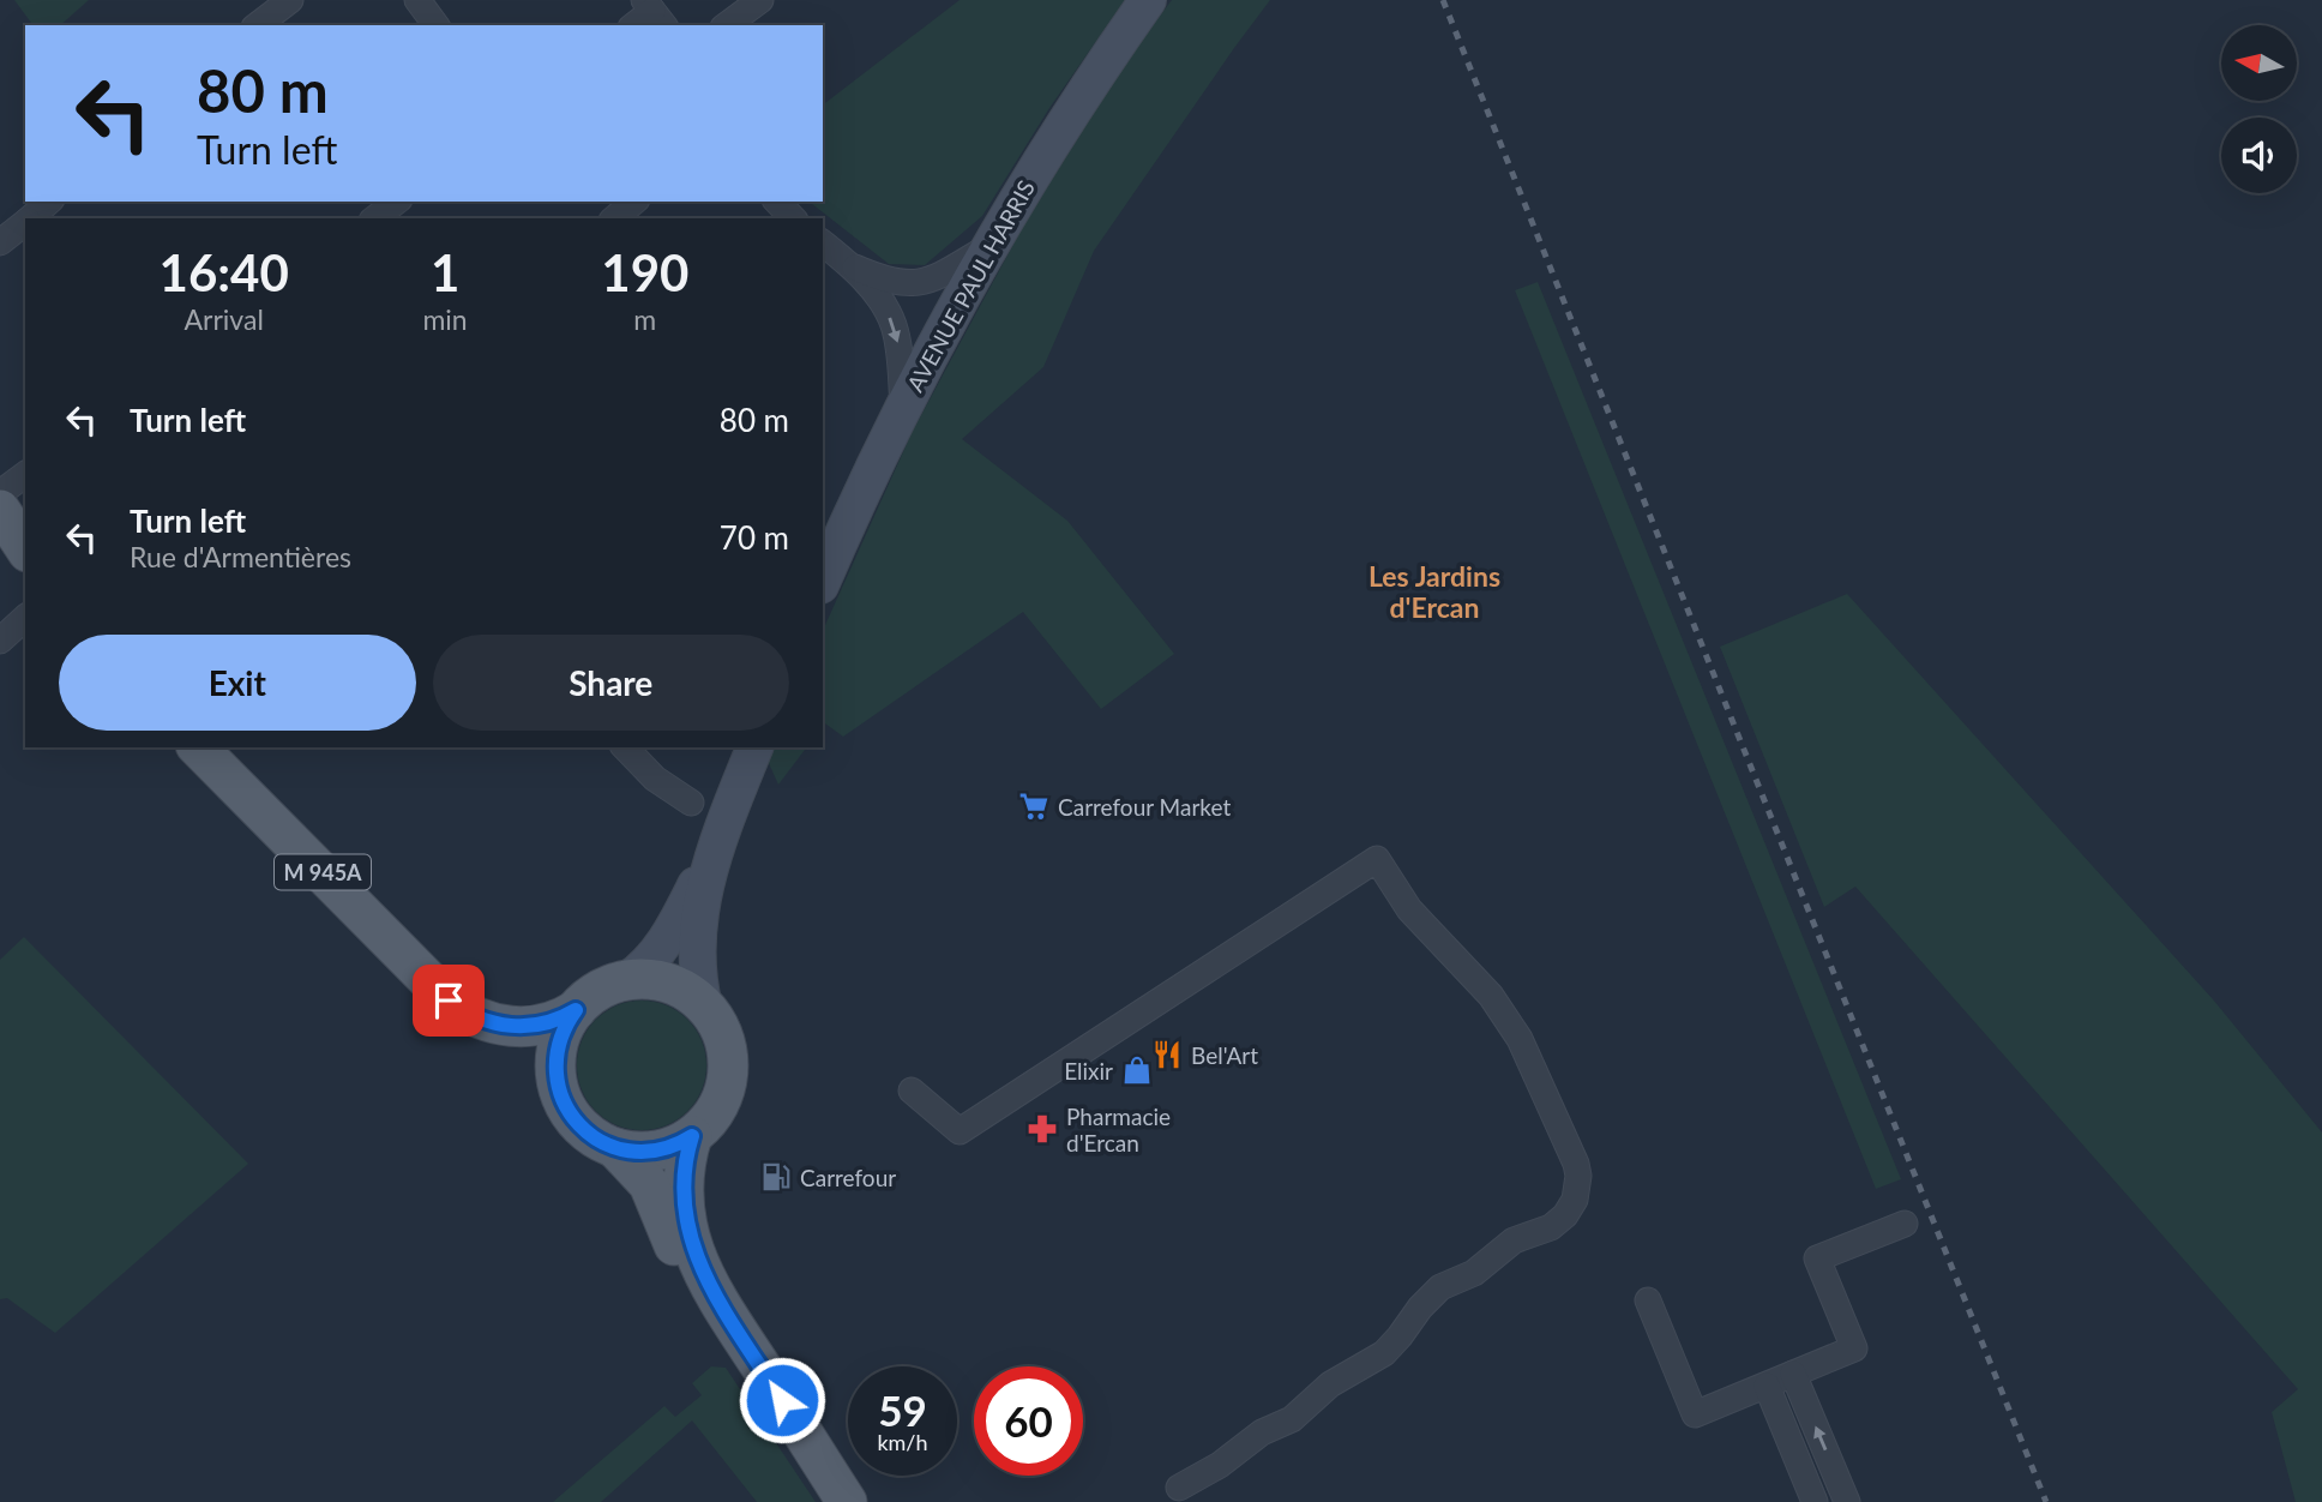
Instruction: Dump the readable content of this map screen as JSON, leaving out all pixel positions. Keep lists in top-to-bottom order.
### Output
{
  "streets": {
    "main road": ["AVENUE PAUL HARRIS", "M 945A"]
  },
  "districts": ["Les Jardins d'Ercan"],
  "places": {
    "supermarket": ["Carrefour Market"],
    "restaurant": ["Bel'Art"],
    "shop": ["Elixir"],
    "pharmacy": ["Pharmacie d'Ercan"],
    "fuel station": ["Carrefour"]
  },
  "north": "left",
  "page": {
    "turn": ["80 m", "Turn left"],
    "eta": [
      "16:40",
      "Arrival",
      "1",
      "min",
      "190",
      "m"
    ],
    "list": [
      {
        "name": "Turn left",
        "value": "80 m"
      },
      {
        "name": "Turn left",
        "note": "Rue d'Armentières",
        "value": "70 m"
      }
    ],
    "buttons": ["Exit", "Share"],
    "speed": "59 km/h",
    "limit": "60"
  }
}
